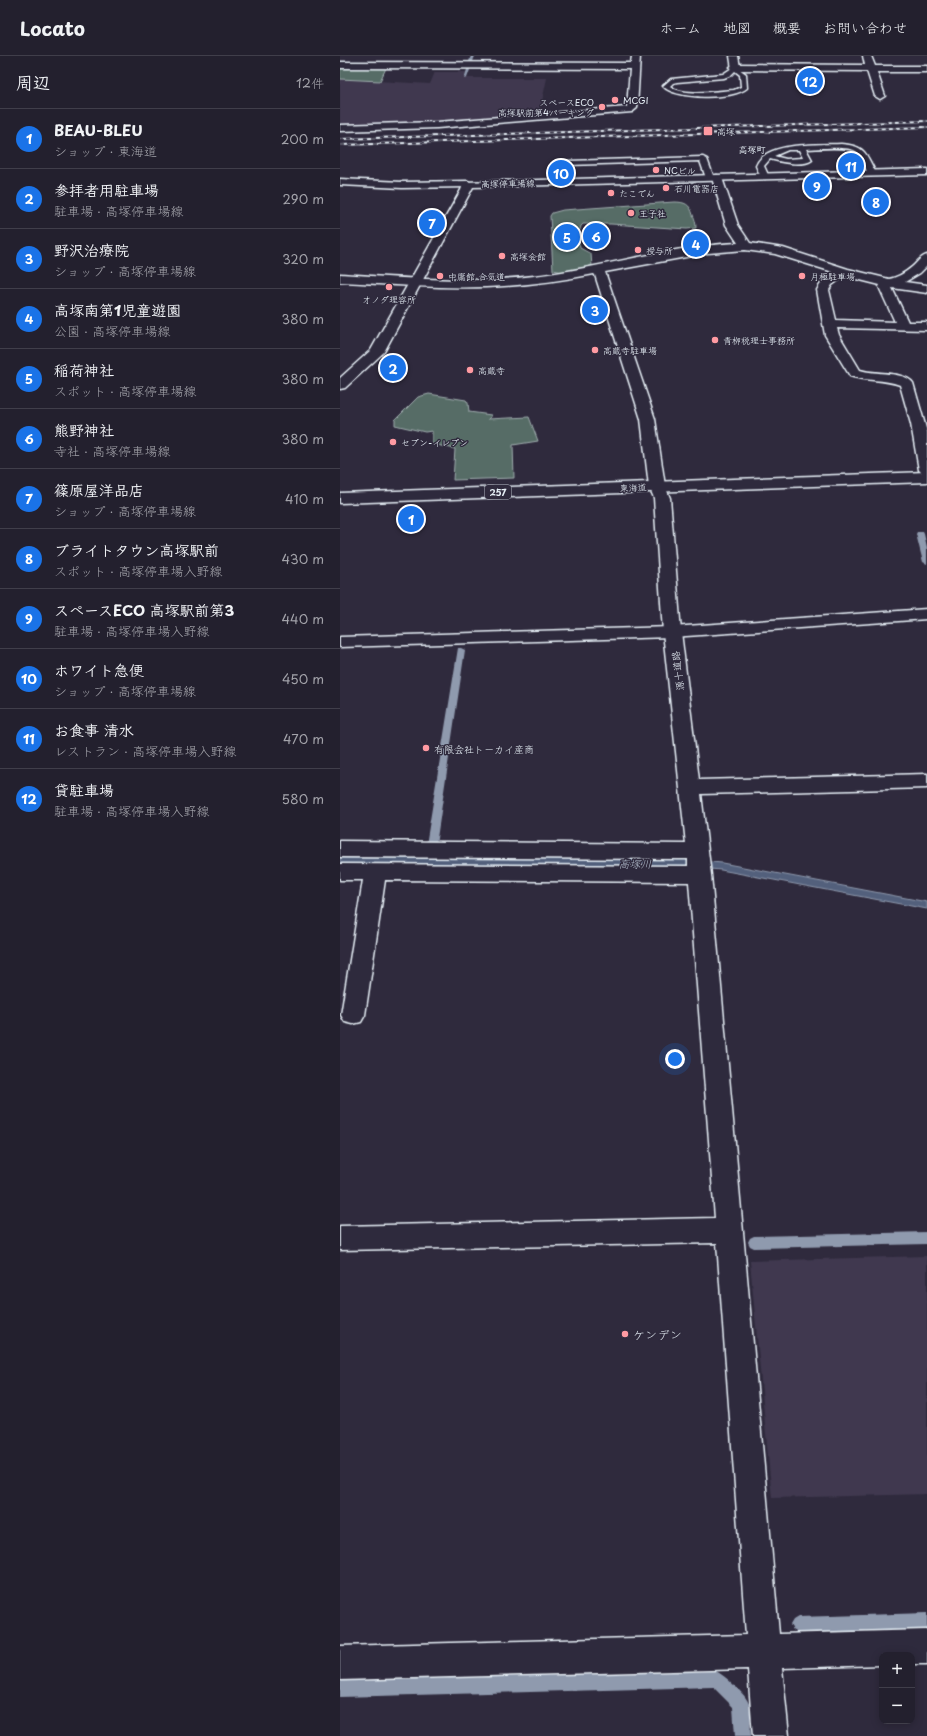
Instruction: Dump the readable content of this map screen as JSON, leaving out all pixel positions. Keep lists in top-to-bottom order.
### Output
{
  "streets": {
    "main road": [
      "高塚停車場線",
      "東海道",
      "257",
      "源十道路"
    ]
  },
  "crossings": [
    ["東海道", "源十道路"]
  ],
  "districts": ["高塚町"],
  "water": ["高塚川"],
  "places": {
    "other": [
      "MCGI",
      "スペースECO 高塚駅前第4パーキング",
      "NCビル",
      "石川電器店",
      "たこでん",
      "王子社",
      "授与所",
      "高塚会館",
      "中庸館 合気道",
      "月極駐車場",
      "オノダ理容所",
      "青栁税理士事務所",
      "高蔵寺駐車場",
      "高蔵寺",
      "セブン-イレブン",
      "有限会社トーカイ産商",
      "ケンデン"
    ],
    "transit": ["高塚"]
  },
  "page": {
    "header": "Locato",
    "nav": [
      "ホーム",
      "地図",
      "概要",
      "お問い合わせ"
    ],
    "heading": ["周辺", "12件"],
    "pins": [
      "12",
      "11",
      "10",
      "9",
      "8",
      "7",
      "6",
      "5",
      "4",
      "3",
      "2",
      "1"
    ],
    "list": [
      {
        "mark": "1",
        "name": "BEAU-BLEU",
        "note": "ショップ · 東海道",
        "value": "200 m"
      },
      {
        "mark": "2",
        "name": "参拝者用駐車場",
        "note": "駐車場 · 高塚停車場線",
        "value": "290 m"
      },
      {
        "mark": "3",
        "name": "野沢治療院",
        "note": "ショップ · 高塚停車場線",
        "value": "320 m"
      },
      {
        "mark": "4",
        "name": "高塚南第1児童遊園",
        "note": "公園 · 高塚停車場線",
        "value": "380 m"
      },
      {
        "mark": "5",
        "name": "稲荷神社",
        "note": "スポット · 高塚停車場線",
        "value": "380 m"
      },
      {
        "mark": "6",
        "name": "熊野神社",
        "note": "寺社 · 高塚停車場線",
        "value": "380 m"
      },
      {
        "mark": "7",
        "name": "篠原屋洋品店",
        "note": "ショップ · 高塚停車場線",
        "value": "410 m"
      },
      {
        "mark": "8",
        "name": "ブライトタウン高塚駅前",
        "note": "スポット · 高塚停車場入野線",
        "value": "430 m"
      },
      {
        "mark": "9",
        "name": "スペースECO 高塚駅前第3",
        "note": "駐車場 · 高塚停車場入野線",
        "value": "440 m"
      },
      {
        "mark": "10",
        "name": "ホワイト急便",
        "note": "ショップ · 高塚停車場線",
        "value": "450 m"
      },
      {
        "mark": "11",
        "name": "お食事 清水",
        "note": "レストラン · 高塚停車場入野線",
        "value": "470 m"
      },
      {
        "mark": "12",
        "name": "貸駐車場",
        "note": "駐車場 · 高塚停車場入野線",
        "value": "580 m"
      }
    ],
    "map_buttons": ["+", "−"]
  }
}
